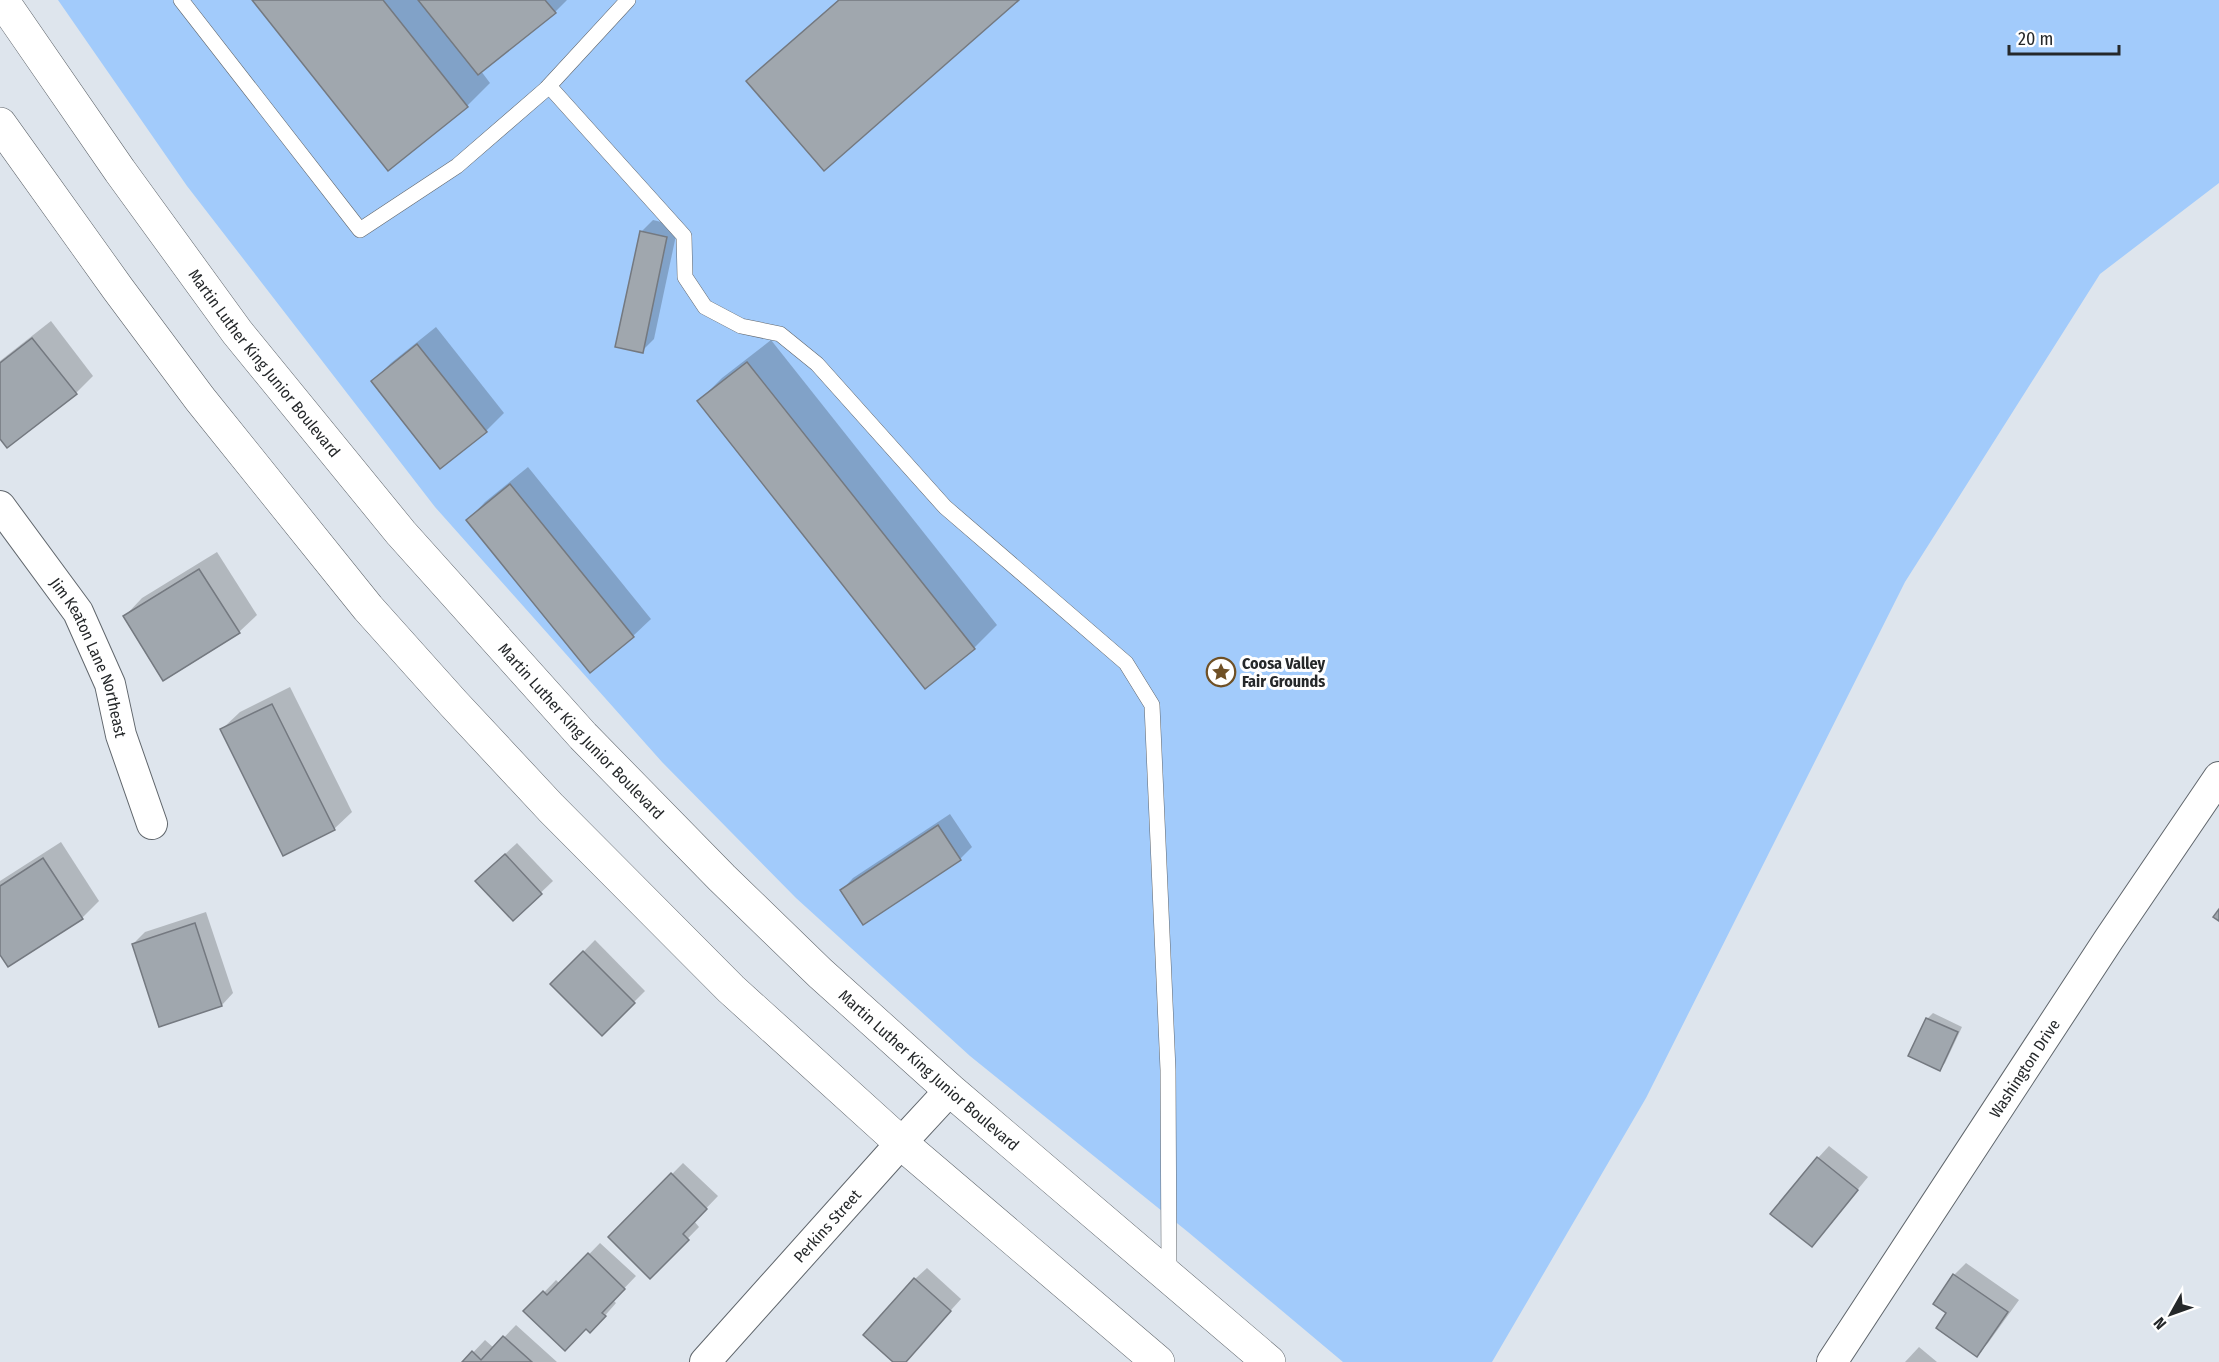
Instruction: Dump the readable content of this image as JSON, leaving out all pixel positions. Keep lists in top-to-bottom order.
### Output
{
  "streets": {
    "main road": ["Martin Luther King Junior Boulevard"],
    "street": ["Jim Keaton Lane Northeast", "Washington Drive", "Perkins Street"]
  },
  "crossings": [
    ["Martin Luther King Junior Boulevard", "Perkins Street"]
  ],
  "places": {
    "place": ["Coosa Valley Fair Grounds"]
  },
  "scale_bar": "20 m",
  "north": "bottom left"
}
